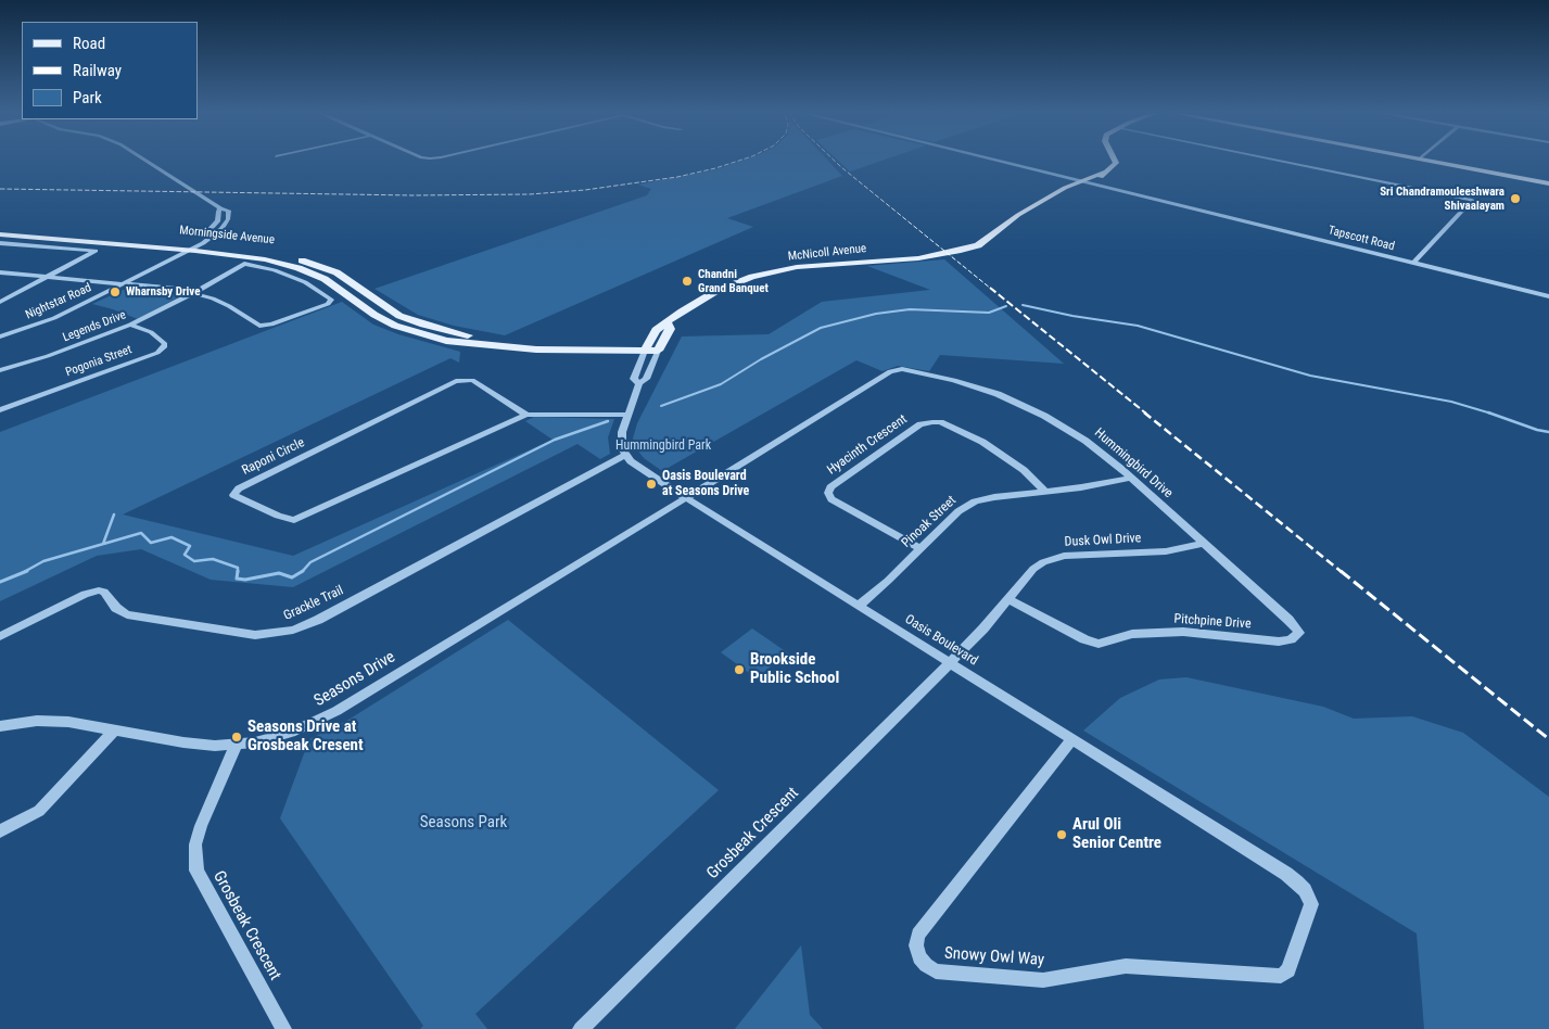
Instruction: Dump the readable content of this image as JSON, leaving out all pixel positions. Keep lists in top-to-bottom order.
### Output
{
  "streets": {
    "main road": ["Morningside Avenue", "McNicoll Avenue"],
    "street": [
      "Tapscott Road",
      "Nightstar Road",
      "Legends Drive",
      "Pogonia Street",
      "Hyacinth Crescent",
      "Raponi Circle",
      "Hummingbird Drive",
      "Pinoak Street",
      "Dusk Owl Drive",
      "Grackle Trail",
      "Pitchpine Drive",
      "Oasis Boulevard",
      "Seasons Drive",
      "Grosbeak Crescent",
      "Snowy Owl Way"
    ]
  },
  "crossings": [
    ["Morningside Avenue", "McNicoll Avenue"],
    ["Morningside Avenue", "Nightstar Road"],
    ["Tapscott Road", "McNicoll Avenue"],
    ["Legends Drive", "Pogonia Street"],
    ["Hyacinth Crescent", "Pinoak Street"],
    ["Hummingbird Drive", "Pinoak Street"],
    ["Hummingbird Drive", "Dusk Owl Drive"],
    ["Hummingbird Drive", "Pitchpine Drive"],
    ["Hummingbird Drive", "Oasis Boulevard"],
    ["Hummingbird Drive", "Seasons Drive"],
    ["Pinoak Street", "Oasis Boulevard"],
    ["Dusk Owl Drive", "Pitchpine Drive"],
    ["Dusk Owl Drive", "Oasis Boulevard"],
    ["Dusk Owl Drive", "Grosbeak Crescent"],
    ["Grackle Trail", "Oasis Boulevard"],
    ["Oasis Boulevard", "Seasons Drive"],
    ["Oasis Boulevard", "Grosbeak Crescent"],
    ["Oasis Boulevard", "Snowy Owl Way"],
    ["Seasons Drive", "Grosbeak Crescent"]
  ],
  "parks": ["Hummingbird Park", "Seasons Park"],
  "places": [
    "Sri Chandramouleeshwara Shivaalayam",
    "Chandni Grand Banquet",
    "Wharnsby Drive",
    "Oasis Boulevard at Seasons Drive",
    "Brookside Public School",
    "Seasons Drive at Grosbeak Cresent",
    "Arul Oli Senior Centre"
  ],
  "legend": ["Road", "Railway", "Park"]
}
